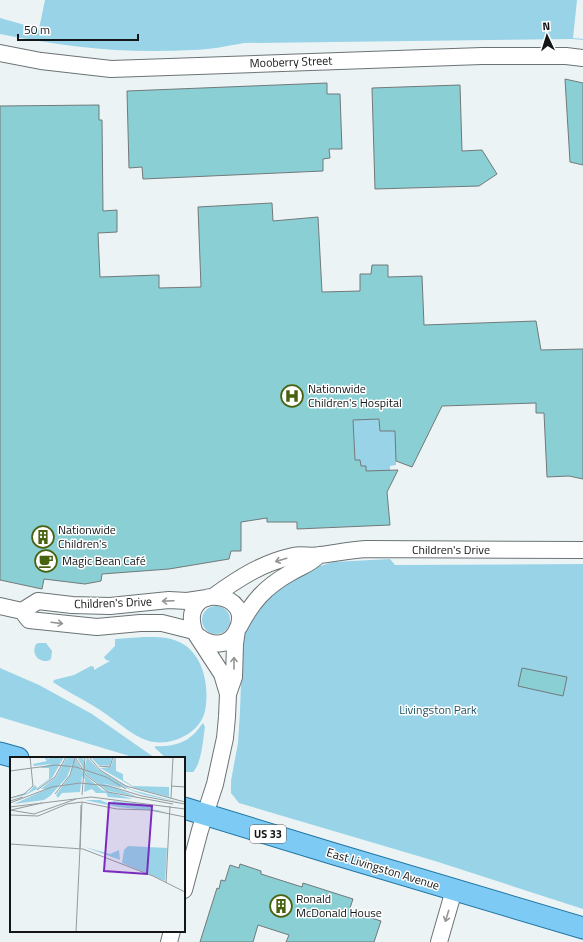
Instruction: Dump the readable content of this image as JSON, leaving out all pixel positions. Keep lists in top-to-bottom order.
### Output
{
  "streets": {
    "main road": ["US 33", "East Livingston Avenue"],
    "street": ["Mooberry Street", "Children's Drive"]
  },
  "parks": ["Livingston Park"],
  "places": {
    "hospital": ["Nationwide Children's Hospital"],
    "building": ["Nationwide Children's", "Ronald McDonald House"],
    "cafe": ["Magic Bean Café"]
  },
  "scale_bar": "50 m",
  "north": "top"
}
